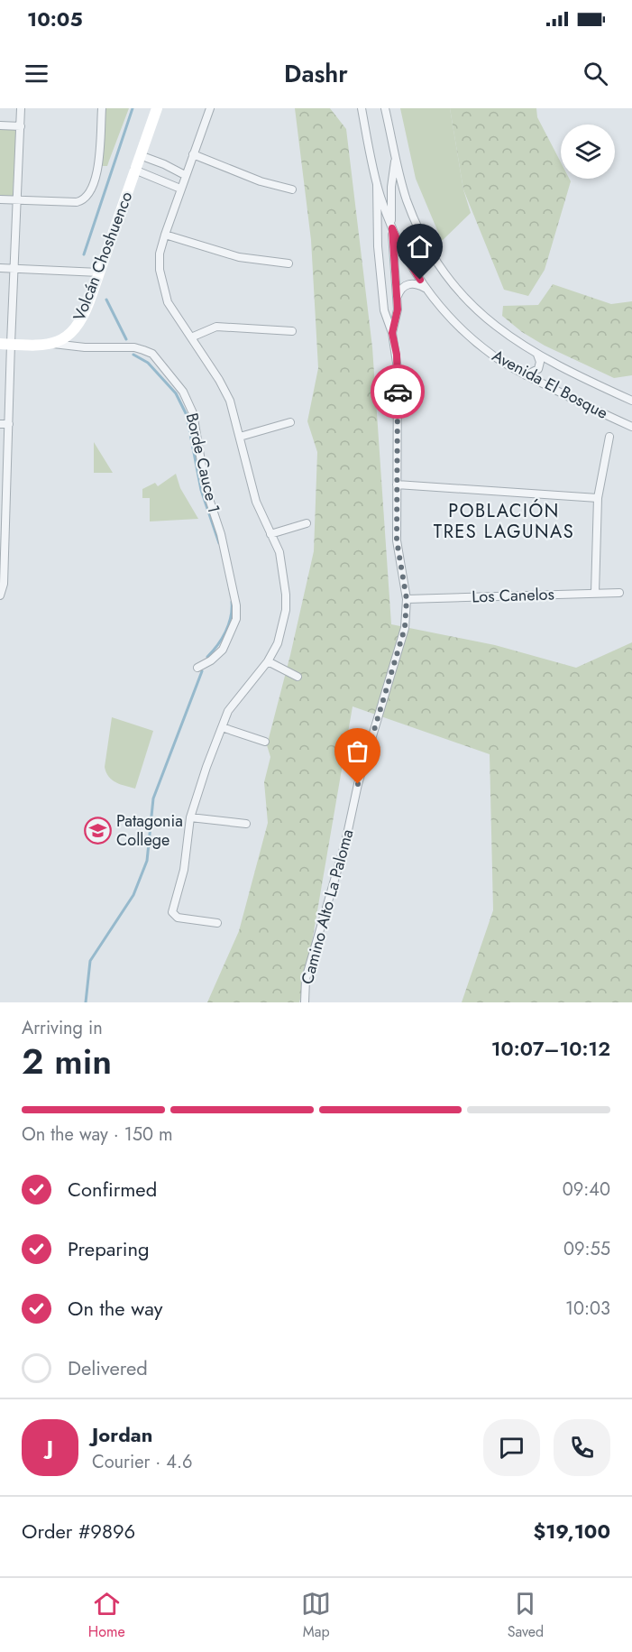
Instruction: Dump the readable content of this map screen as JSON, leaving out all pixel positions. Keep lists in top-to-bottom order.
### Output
{
  "streets": {
    "street": [
      "Volcán Choshuenco",
      "Avenida El Bosque",
      "Borde Cauce 1",
      "Los Canelos",
      "Camino Alto La Paloma"
    ]
  },
  "crossings": [
    ["Volcán Choshuenco", "Borde Cauce 1"],
    ["Avenida El Bosque", "Camino Alto La Paloma"],
    ["Los Canelos", "Camino Alto La Paloma"]
  ],
  "districts": ["POBLACIÓN TRES LAGUNAS"],
  "places": {
    "school or university": ["Patagonia College"]
  },
  "page": {
    "status": "10:05",
    "header": "Dashr",
    "heading": ["2 min", "Arriving in", "10:07–10:12"],
    "panel": [
      "Jordan",
      "Courier · 4.6",
      "Order #9896",
      "$19,100"
    ],
    "bar": "On the way · 150 m",
    "list": [
      ["Confirmed", "09:40"],
      ["Preparing", "09:55"],
      ["On the way", "10:03"],
      "Delivered"
    ],
    "round": "J",
    "tabs": ["Home", "Map", "Saved"]
  }
}
